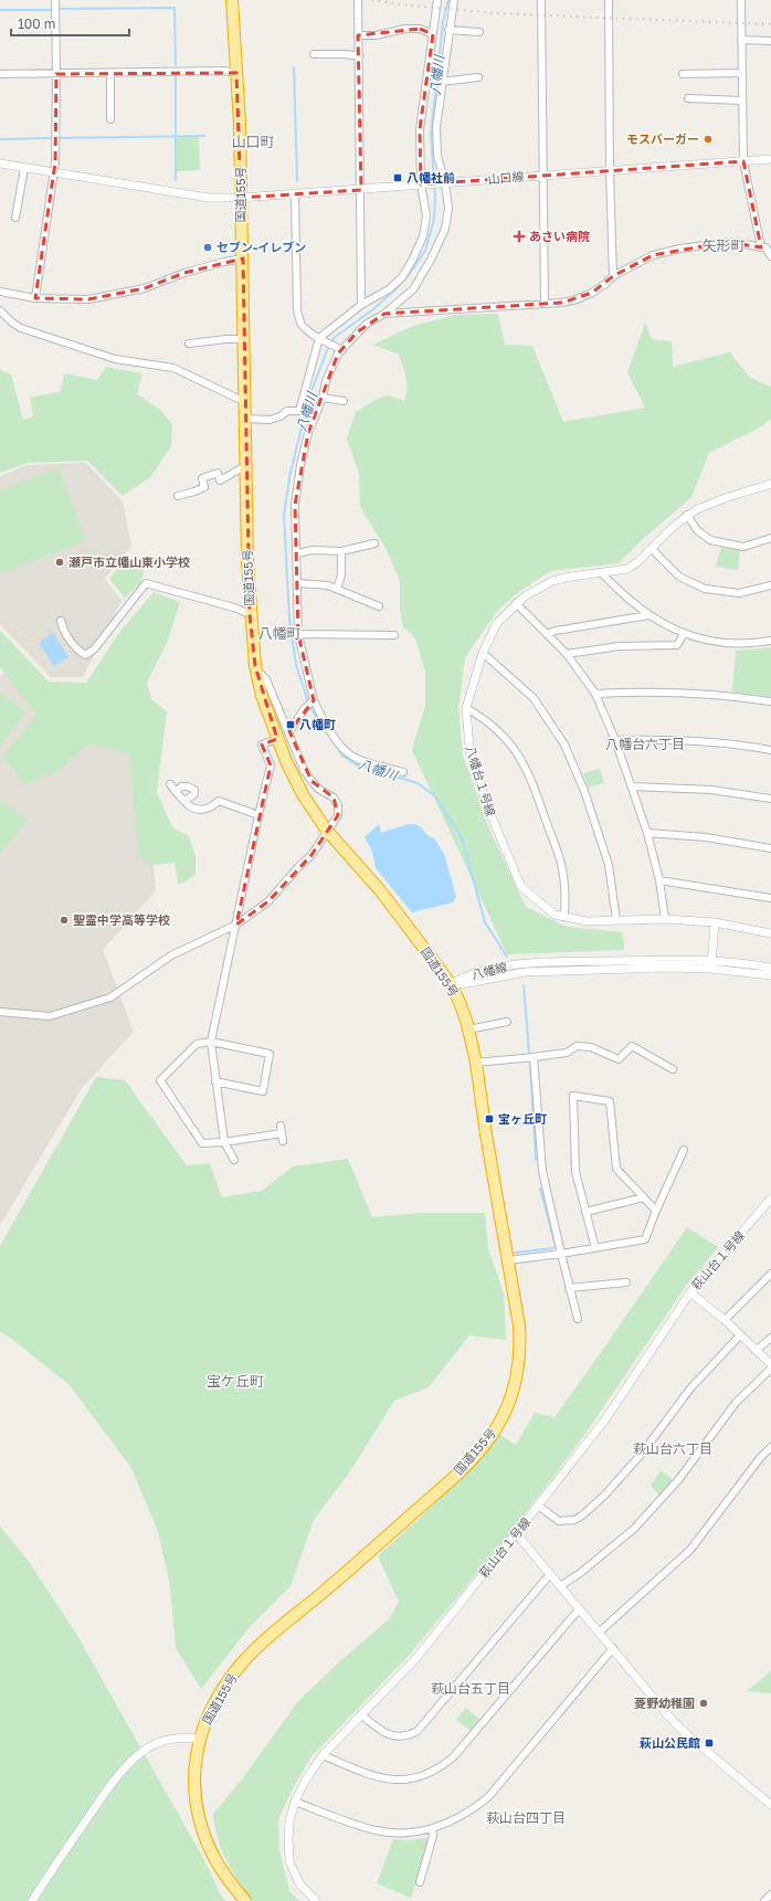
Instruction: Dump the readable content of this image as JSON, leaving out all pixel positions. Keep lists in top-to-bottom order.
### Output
{
  "streets": {
    "highway": ["国道155号"],
    "street": [
      "山口線",
      "八幡台１号線",
      "八幡線",
      "萩山台１号線"
    ]
  },
  "crossings": [
    ["山口線", "国道155号"],
    ["国道155号", "八幡線"]
  ],
  "districts": [
    "山口町",
    "矢形町",
    "八幡町",
    "八幡台六丁目",
    "宝ケ丘町",
    "萩山台六丁目",
    "萩山台五丁目",
    "萩山台四丁目"
  ],
  "water": ["八幡川"],
  "places": {
    "other": [
      "モスバーガー",
      "セブン-イレブン",
      "瀬戸市立幡山東小学校",
      "聖霊中学高等学校",
      "菱野幼稚園"
    ],
    "transit": [
      "八幡社前",
      "八幡町",
      "宝ヶ丘町",
      "萩山公民館"
    ],
    "health": ["あさい病院"]
  },
  "scale_bar": "100 m"
}
